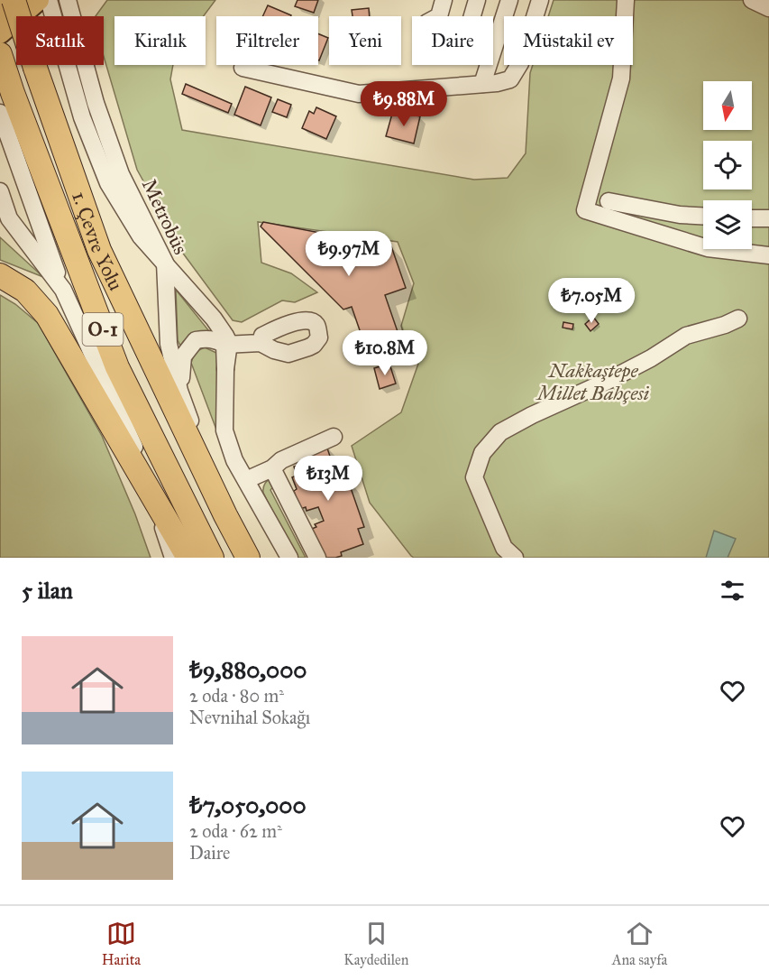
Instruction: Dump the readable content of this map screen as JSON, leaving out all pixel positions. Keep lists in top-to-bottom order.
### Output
{
  "streets": {
    "highway": ["1. Çevre Yolu", "O-1"],
    "street": ["Metrobüs"]
  },
  "crossings": [
    ["Metrobüs", "1. Çevre Yolu"]
  ],
  "parks": ["Nakkaştepe Millet Bahçesi"],
  "north": "bottom",
  "page": {
    "chip": [
      "Satılık",
      "Kiralık",
      "Filtreler",
      "Yeni",
      "Daire",
      "Müstakil ev"
    ],
    "price": [
      "₺9.88M",
      "₺9.97M",
      "₺7.05M",
      "₺10.8M",
      "₺13M"
    ],
    "heading": "5 ilan",
    "list": [
      {
        "name": "₺9,880,000",
        "note": "2 oda · 80 m² · Nevnihal Sokağı"
      },
      {
        "name": "₺7,050,000",
        "note": "2 oda · 62 m² · Daire"
      }
    ],
    "tabs": ["Harita", "Kaydedilen", "Ana sayfa"]
  }
}
